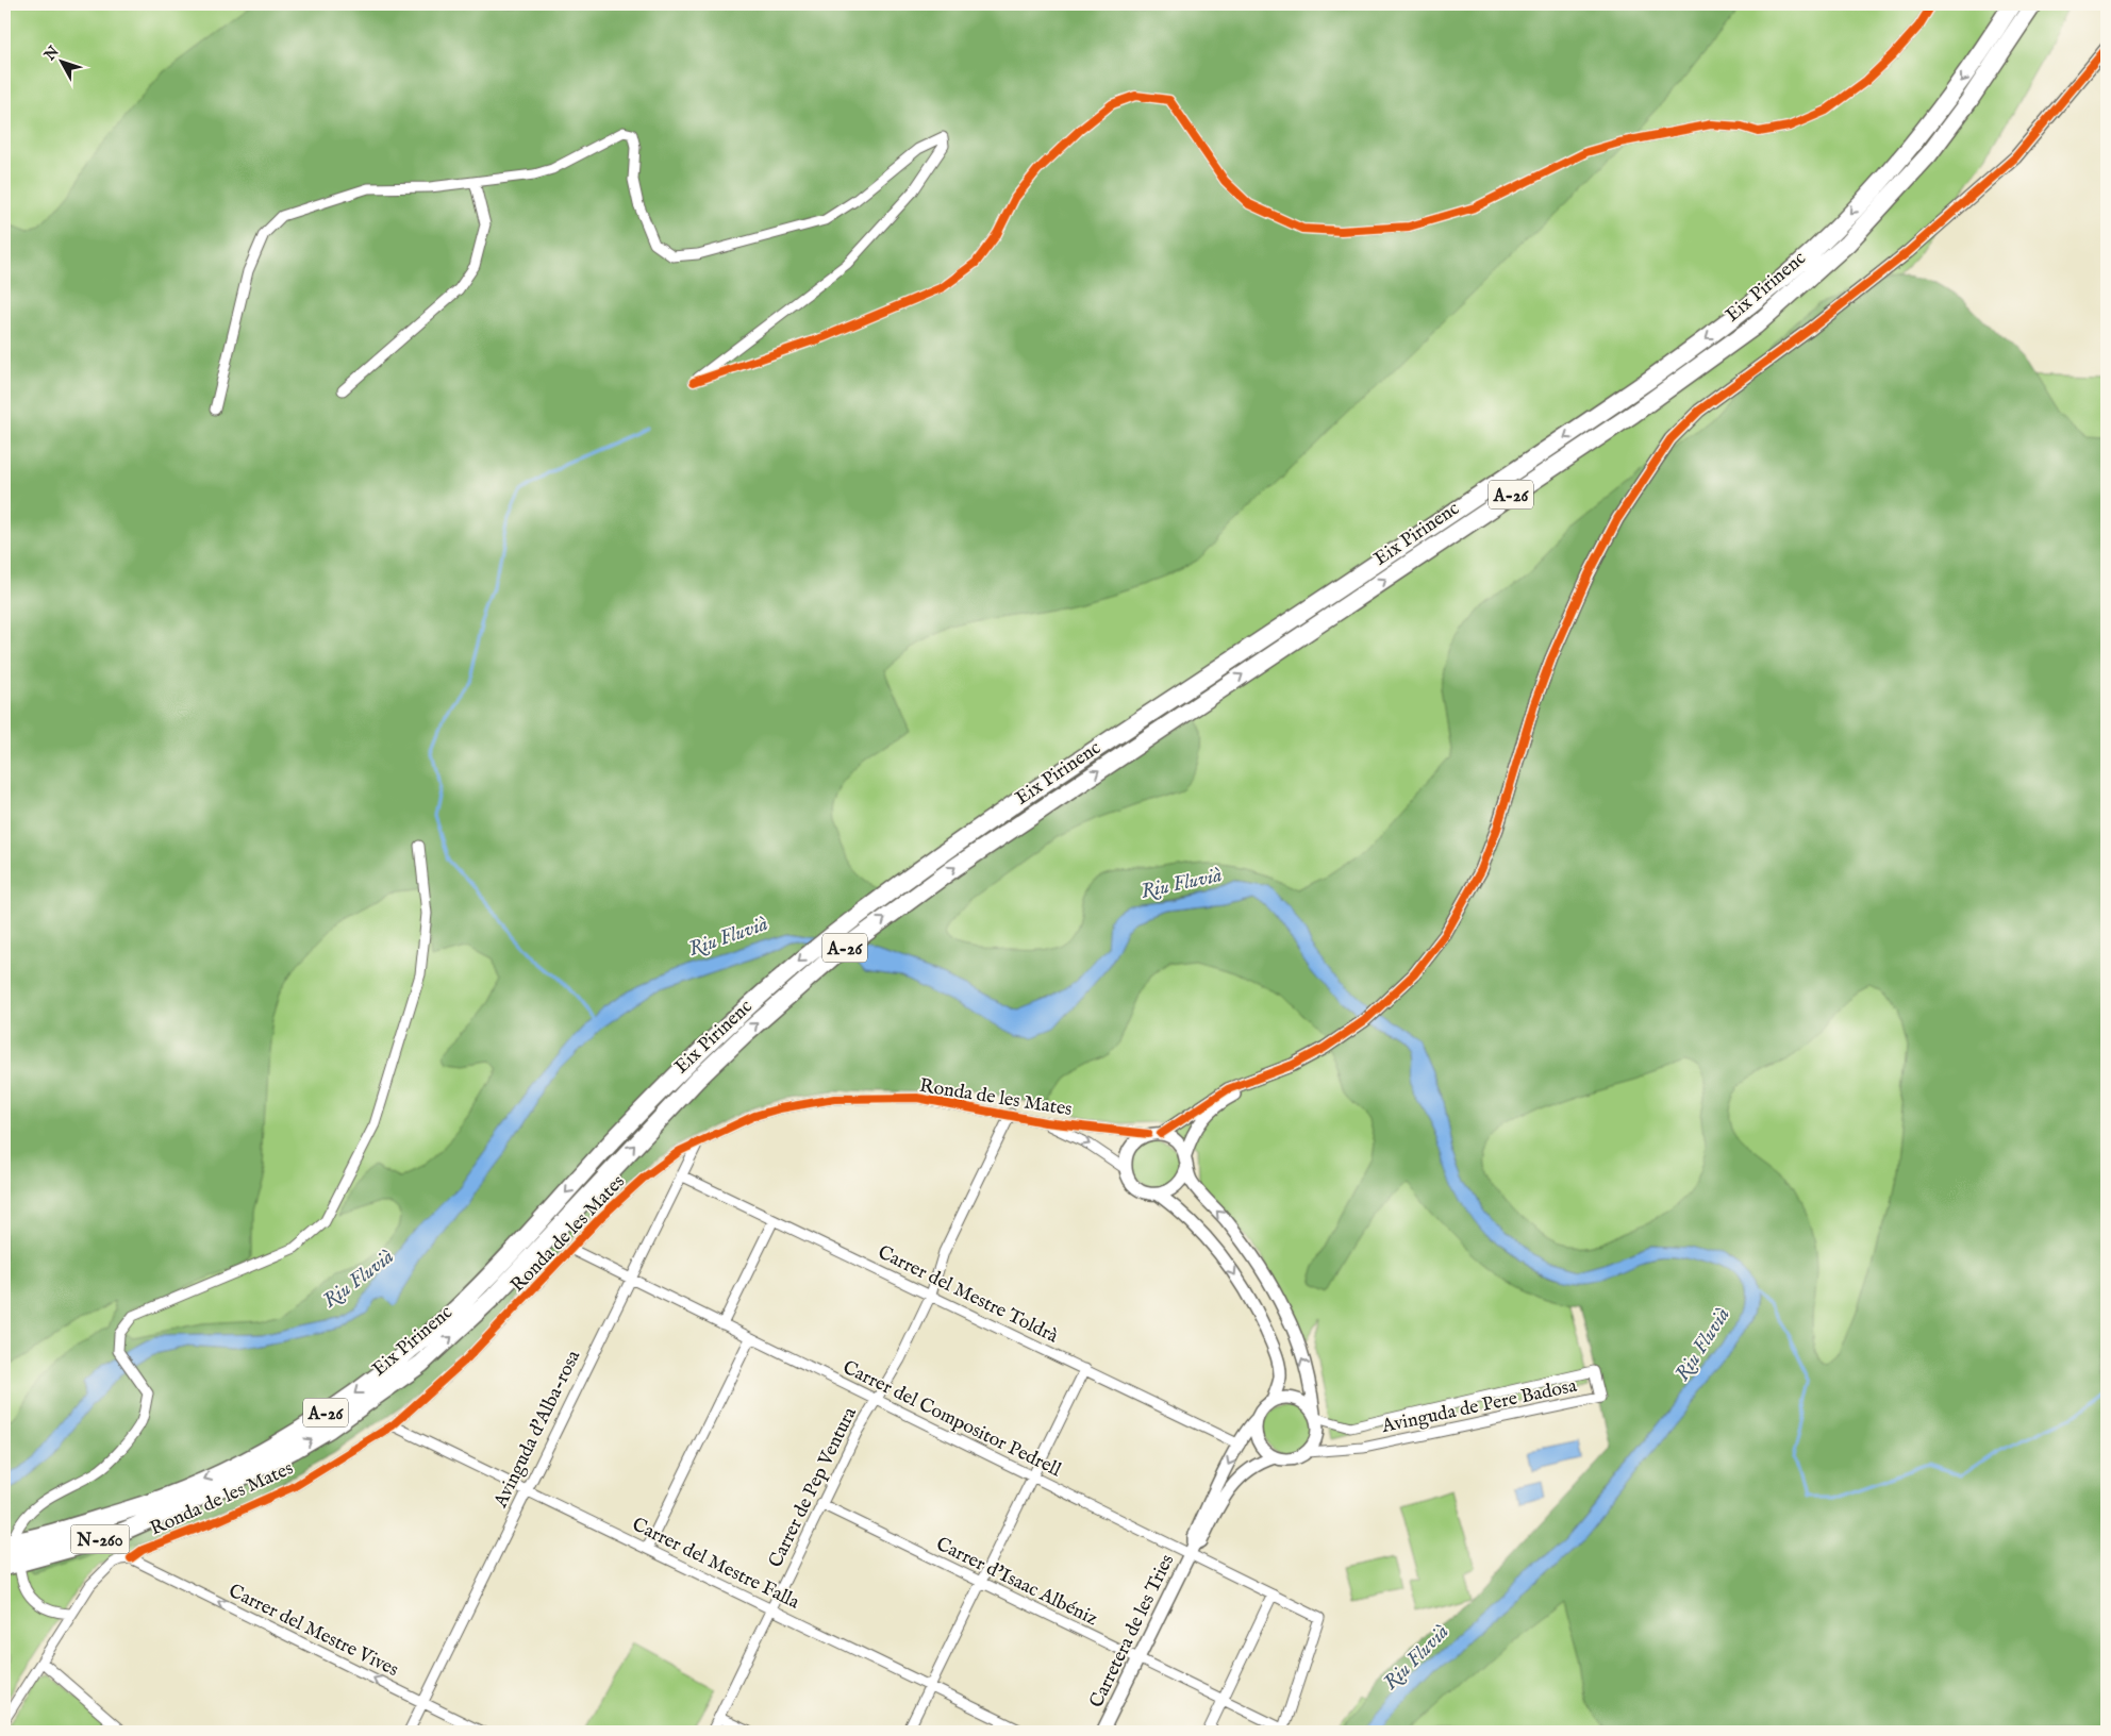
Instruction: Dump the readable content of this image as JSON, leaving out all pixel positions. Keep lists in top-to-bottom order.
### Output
{
  "streets": {
    "highway": ["Eix Pirinenc", "A-26", "N-260"],
    "street": [
      "Ronda de les Mates",
      "Carrer del Mestre Toldrà",
      "Avinguda de Pere Badosa",
      "Carrer del Compositor Pedrell",
      "Avinguda d'Alba-rosa",
      "Carrer de Pep Ventura",
      "Carrer del Mestre Falla",
      "Carrer d'Isaac Albéniz",
      "Carrer del Mestre Vives",
      "Carretera de les Tries"
    ]
  },
  "crossings": [
    ["Eix Pirinenc", "N-260"],
    ["Ronda de les Mates", "Carrer del Compositor Pedrell"],
    ["Ronda de les Mates", "Avinguda d'Alba-rosa"],
    ["Ronda de les Mates", "Carrer de Pep Ventura"],
    ["Ronda de les Mates", "Carrer del Mestre Falla"],
    ["Ronda de les Mates", "Carrer del Mestre Vives"],
    ["Carrer del Mestre Toldrà", "Avinguda d'Alba-rosa"],
    ["Carrer del Mestre Toldrà", "Carrer de Pep Ventura"],
    ["Carrer del Mestre Toldrà", "Carretera de les Tries"],
    ["Avinguda de Pere Badosa", "Carretera de les Tries"],
    ["Carrer del Compositor Pedrell", "Avinguda d'Alba-rosa"],
    ["Carrer del Compositor Pedrell", "Carrer de Pep Ventura"],
    ["Carrer del Compositor Pedrell", "Carrer d'Isaac Albéniz"],
    ["Carrer del Compositor Pedrell", "Carretera de les Tries"],
    ["Avinguda d'Alba-rosa", "Carrer del Mestre Falla"],
    ["Avinguda d'Alba-rosa", "Carrer del Mestre Vives"],
    ["Carrer de Pep Ventura", "Carrer del Mestre Falla"],
    ["Carrer de Pep Ventura", "Carrer d'Isaac Albéniz"],
    ["Carrer d'Isaac Albéniz", "Carretera de les Tries"]
  ],
  "one_way": ["Carrer del Mestre Vives"],
  "water": ["Riu Fluvià"],
  "north": "top left"
}
